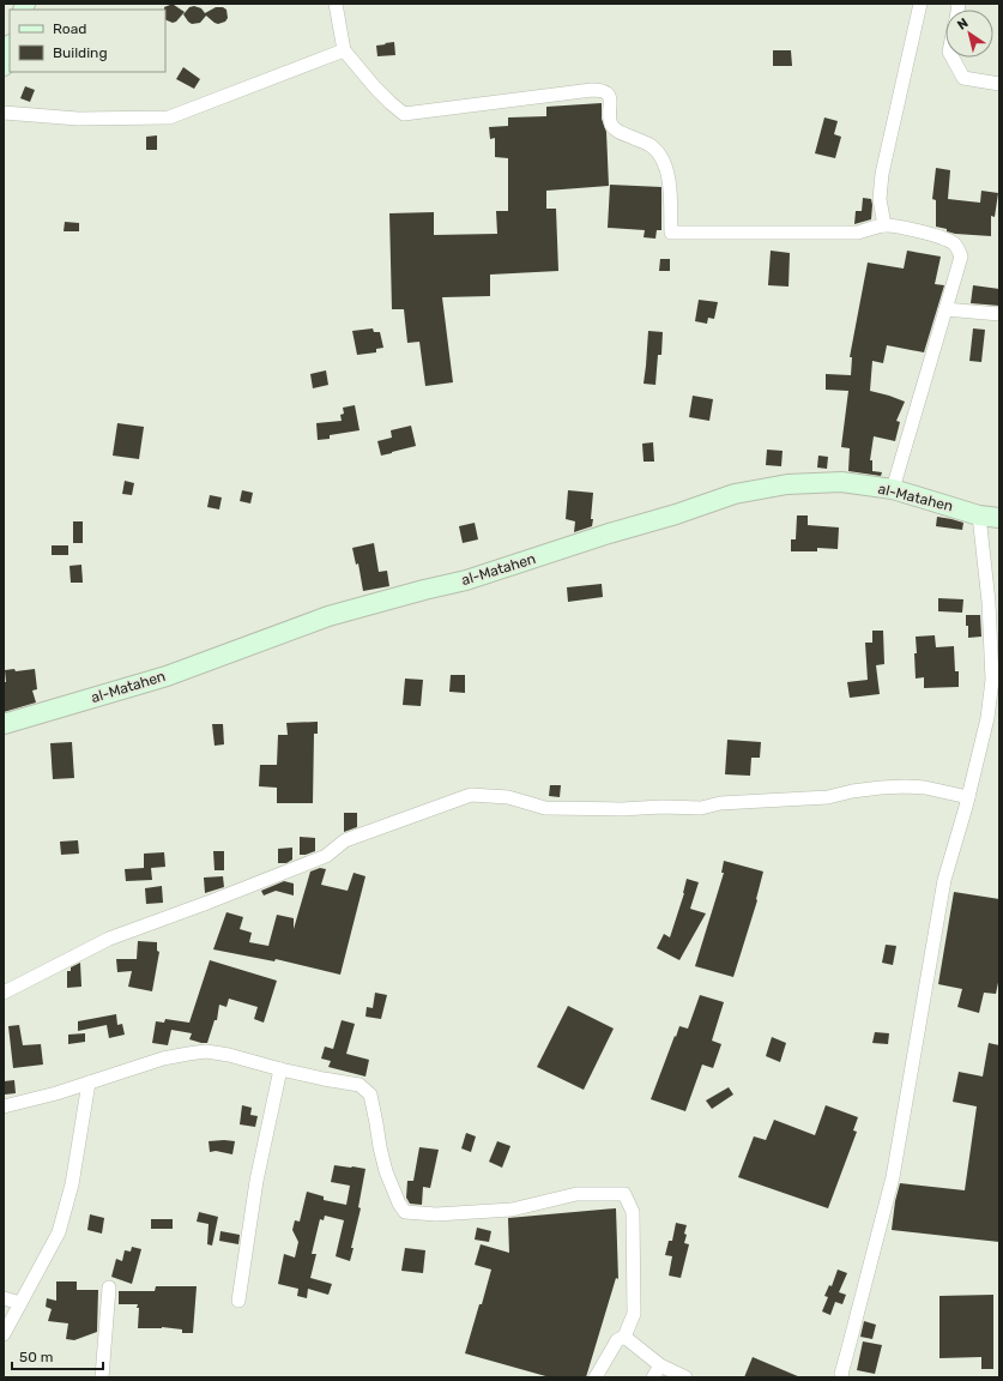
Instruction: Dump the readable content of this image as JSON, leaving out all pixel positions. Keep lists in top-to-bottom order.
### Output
{
  "streets": {
    "main road": ["al-Matahen"]
  },
  "legend": ["Road", "Building"],
  "scale_bar": "50 m",
  "north": "top left"
}
